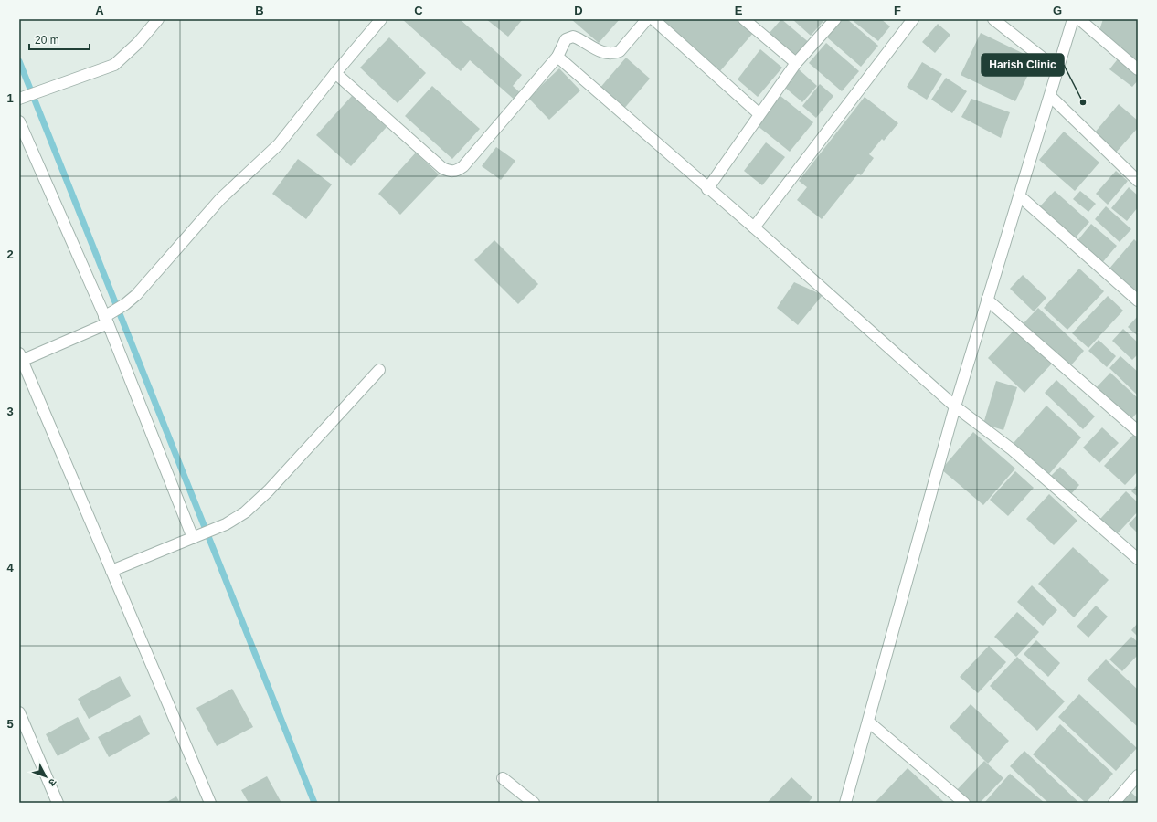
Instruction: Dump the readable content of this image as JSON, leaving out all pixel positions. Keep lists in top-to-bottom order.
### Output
{
  "places": ["Harish Clinic"],
  "scale_bar": "20 m",
  "north": "bottom right",
  "grid": {
    "columns": [
      "A",
      "B",
      "C",
      "D",
      "E",
      "F",
      "G"
    ],
    "rows": [
      "1",
      "2",
      "3",
      "4",
      "5"
    ]
  }
}
